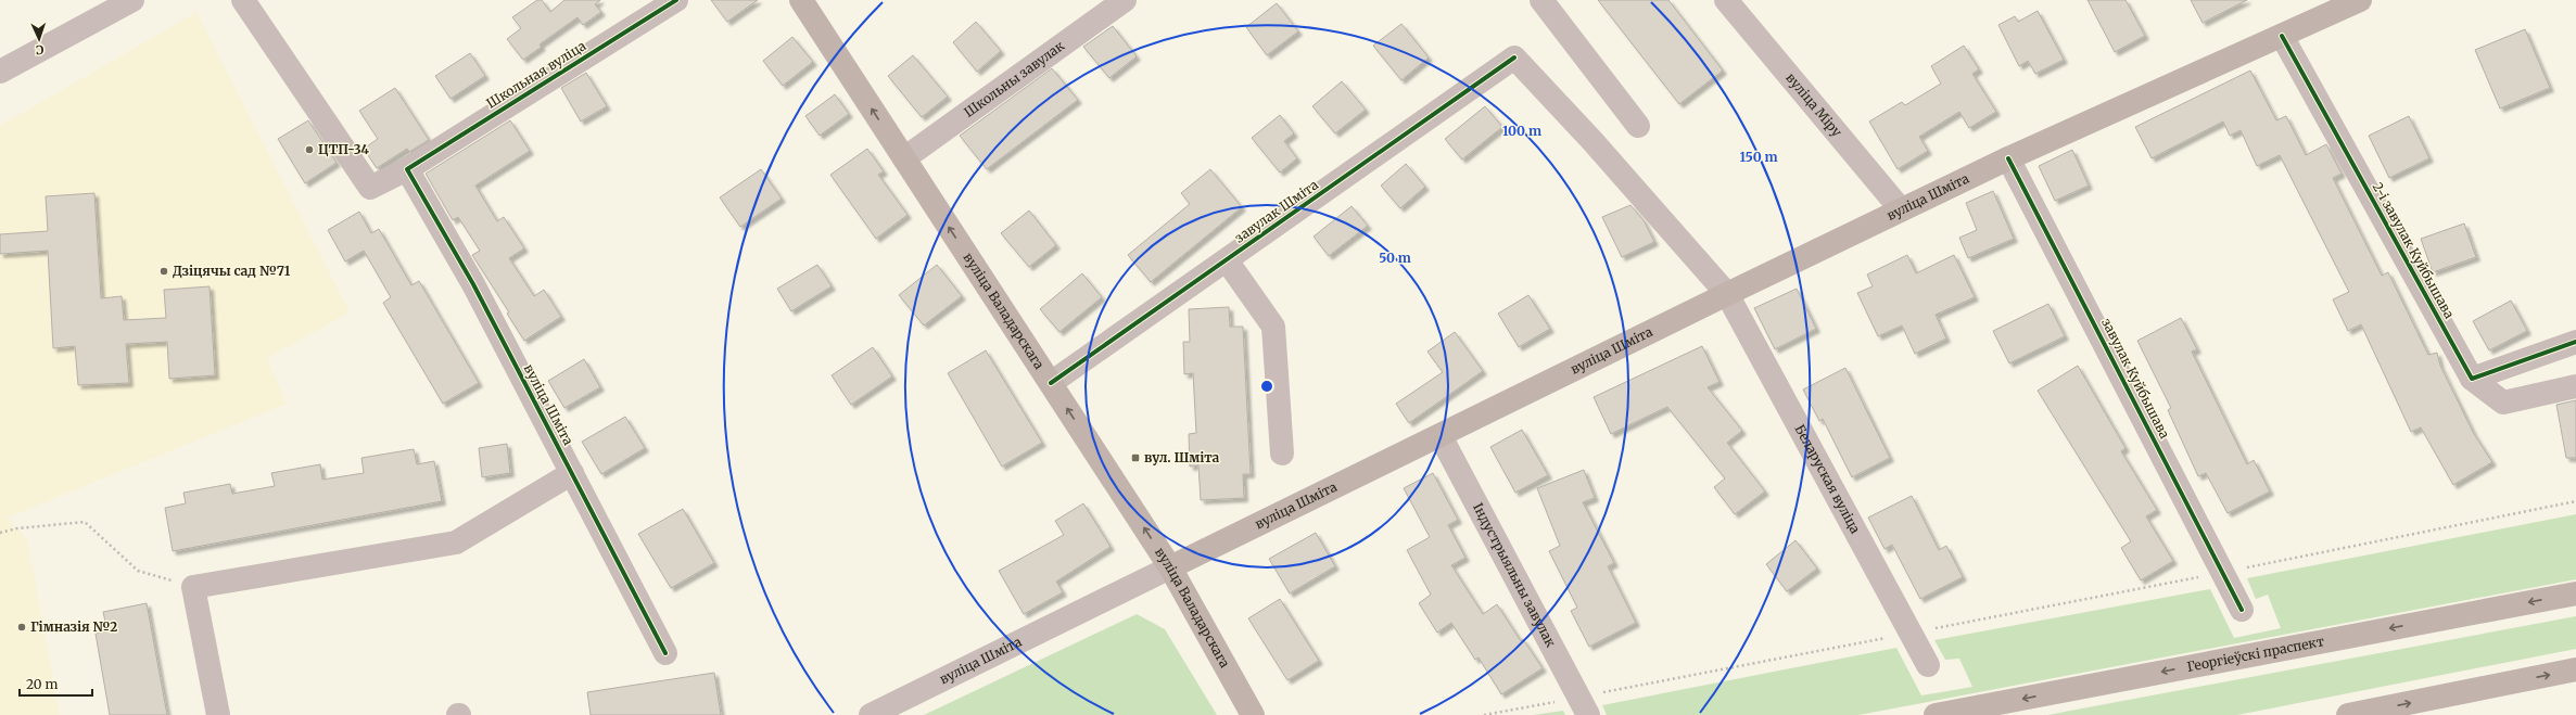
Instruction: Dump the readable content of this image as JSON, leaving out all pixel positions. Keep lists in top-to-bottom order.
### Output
{
  "streets": {
    "main road": ["вуліца Шміта", "вуліца Валадарскага", "Георгіеўскі праспект"],
    "street": [
      "Школьная вуліца",
      "Школьны завулак",
      "вуліца Міру",
      "завулак Шміта",
      "2-і завулак Куйбышава",
      "завулак Куйбышава",
      "Беларуская вуліца",
      "Індустрыяльны завулак"
    ]
  },
  "crossings": [
    ["Школьная вуліца", "вуліца Шміта"],
    ["Школьны завулак", "вуліца Валадарскага"],
    ["вуліца Міру", "вуліца Шміта"],
    ["вуліца Шміта", "2-і завулак Куйбышава"],
    ["вуліца Шміта", "вуліца Валадарскага"],
    ["вуліца Шміта", "завулак Куйбышава"],
    ["вуліца Шміта", "Беларуская вуліца"],
    ["вуліца Шміта", "Індустрыяльны завулак"],
    ["завулак Шміта", "вуліца Валадарскага"],
    ["завулак Шміта", "Беларуская вуліца"]
  ],
  "one_way": ["вуліца Валадарскага"],
  "places": {
    "other": ["ЦТП-34", "Дзіцячы сад №71", "Гімназія №2"],
    "transit": ["вул. Шміта"]
  },
  "scale_bar": "20 m",
  "north": "bottom",
  "rings": ["100 m", "150 m", "50 m"]
}
